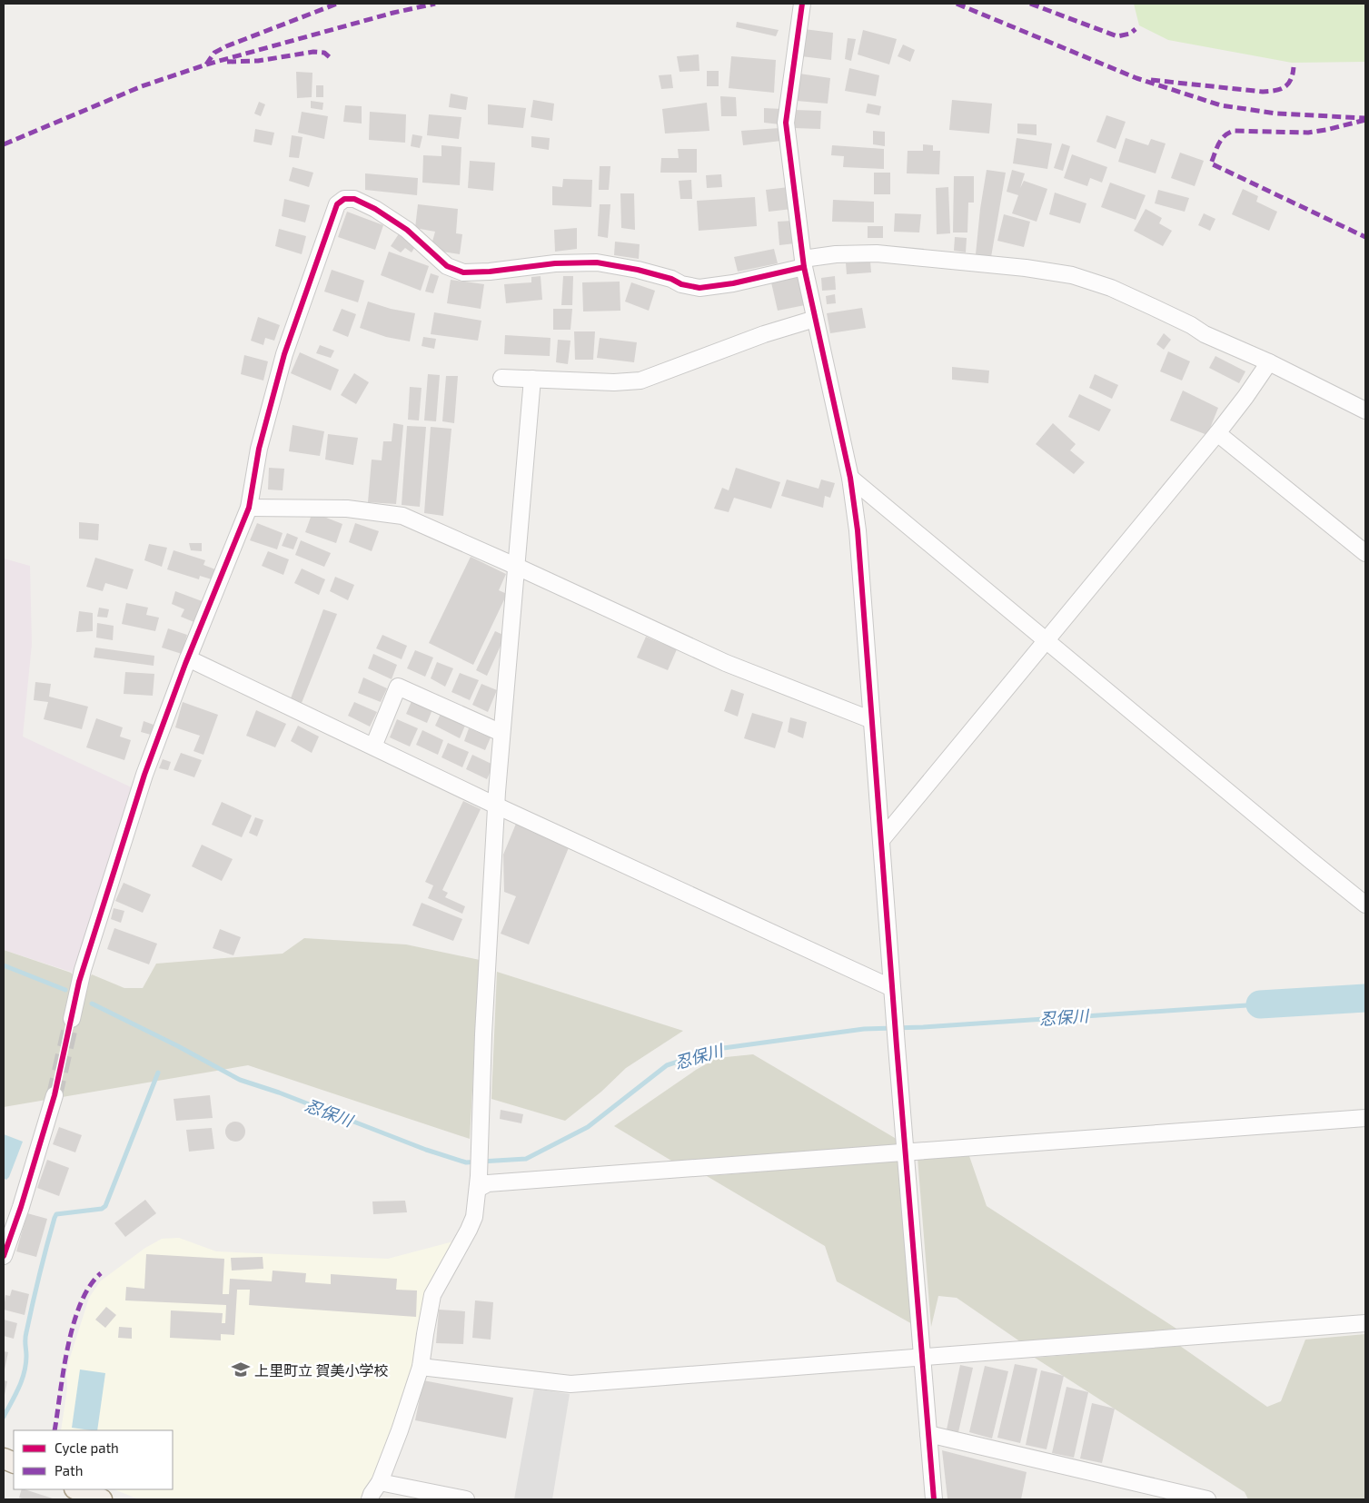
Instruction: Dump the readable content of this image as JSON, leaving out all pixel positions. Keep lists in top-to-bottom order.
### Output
{
  "water": ["忍保川"],
  "places": {
    "school or university": ["上里町立 賀美小学校"]
  },
  "legend": ["Cycle path", "Path"]
}
